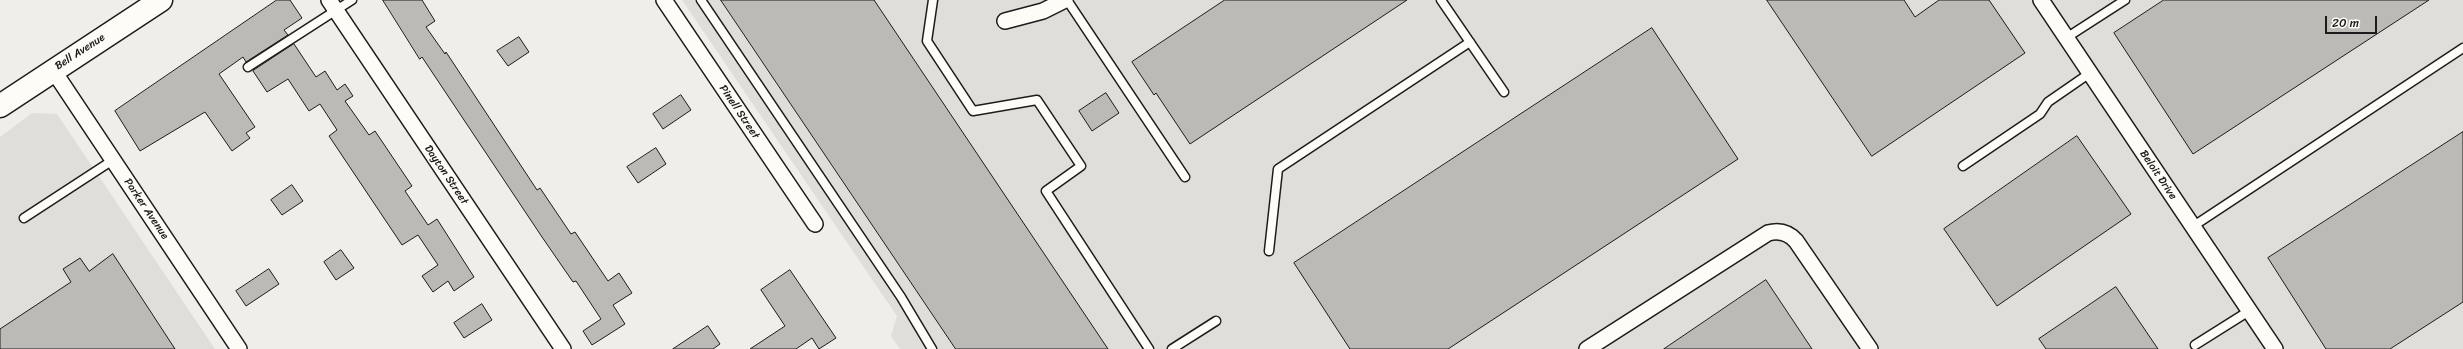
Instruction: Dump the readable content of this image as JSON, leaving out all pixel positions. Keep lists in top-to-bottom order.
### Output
{
  "streets": {
    "main road": ["Bell Avenue"],
    "street": [
      "Pinell Street",
      "Dayton Street",
      "Beloit Drive",
      "Parker Avenue"
    ]
  },
  "crossings": [
    ["Bell Avenue", "Parker Avenue"]
  ],
  "scale_bar": "20 m"
}
